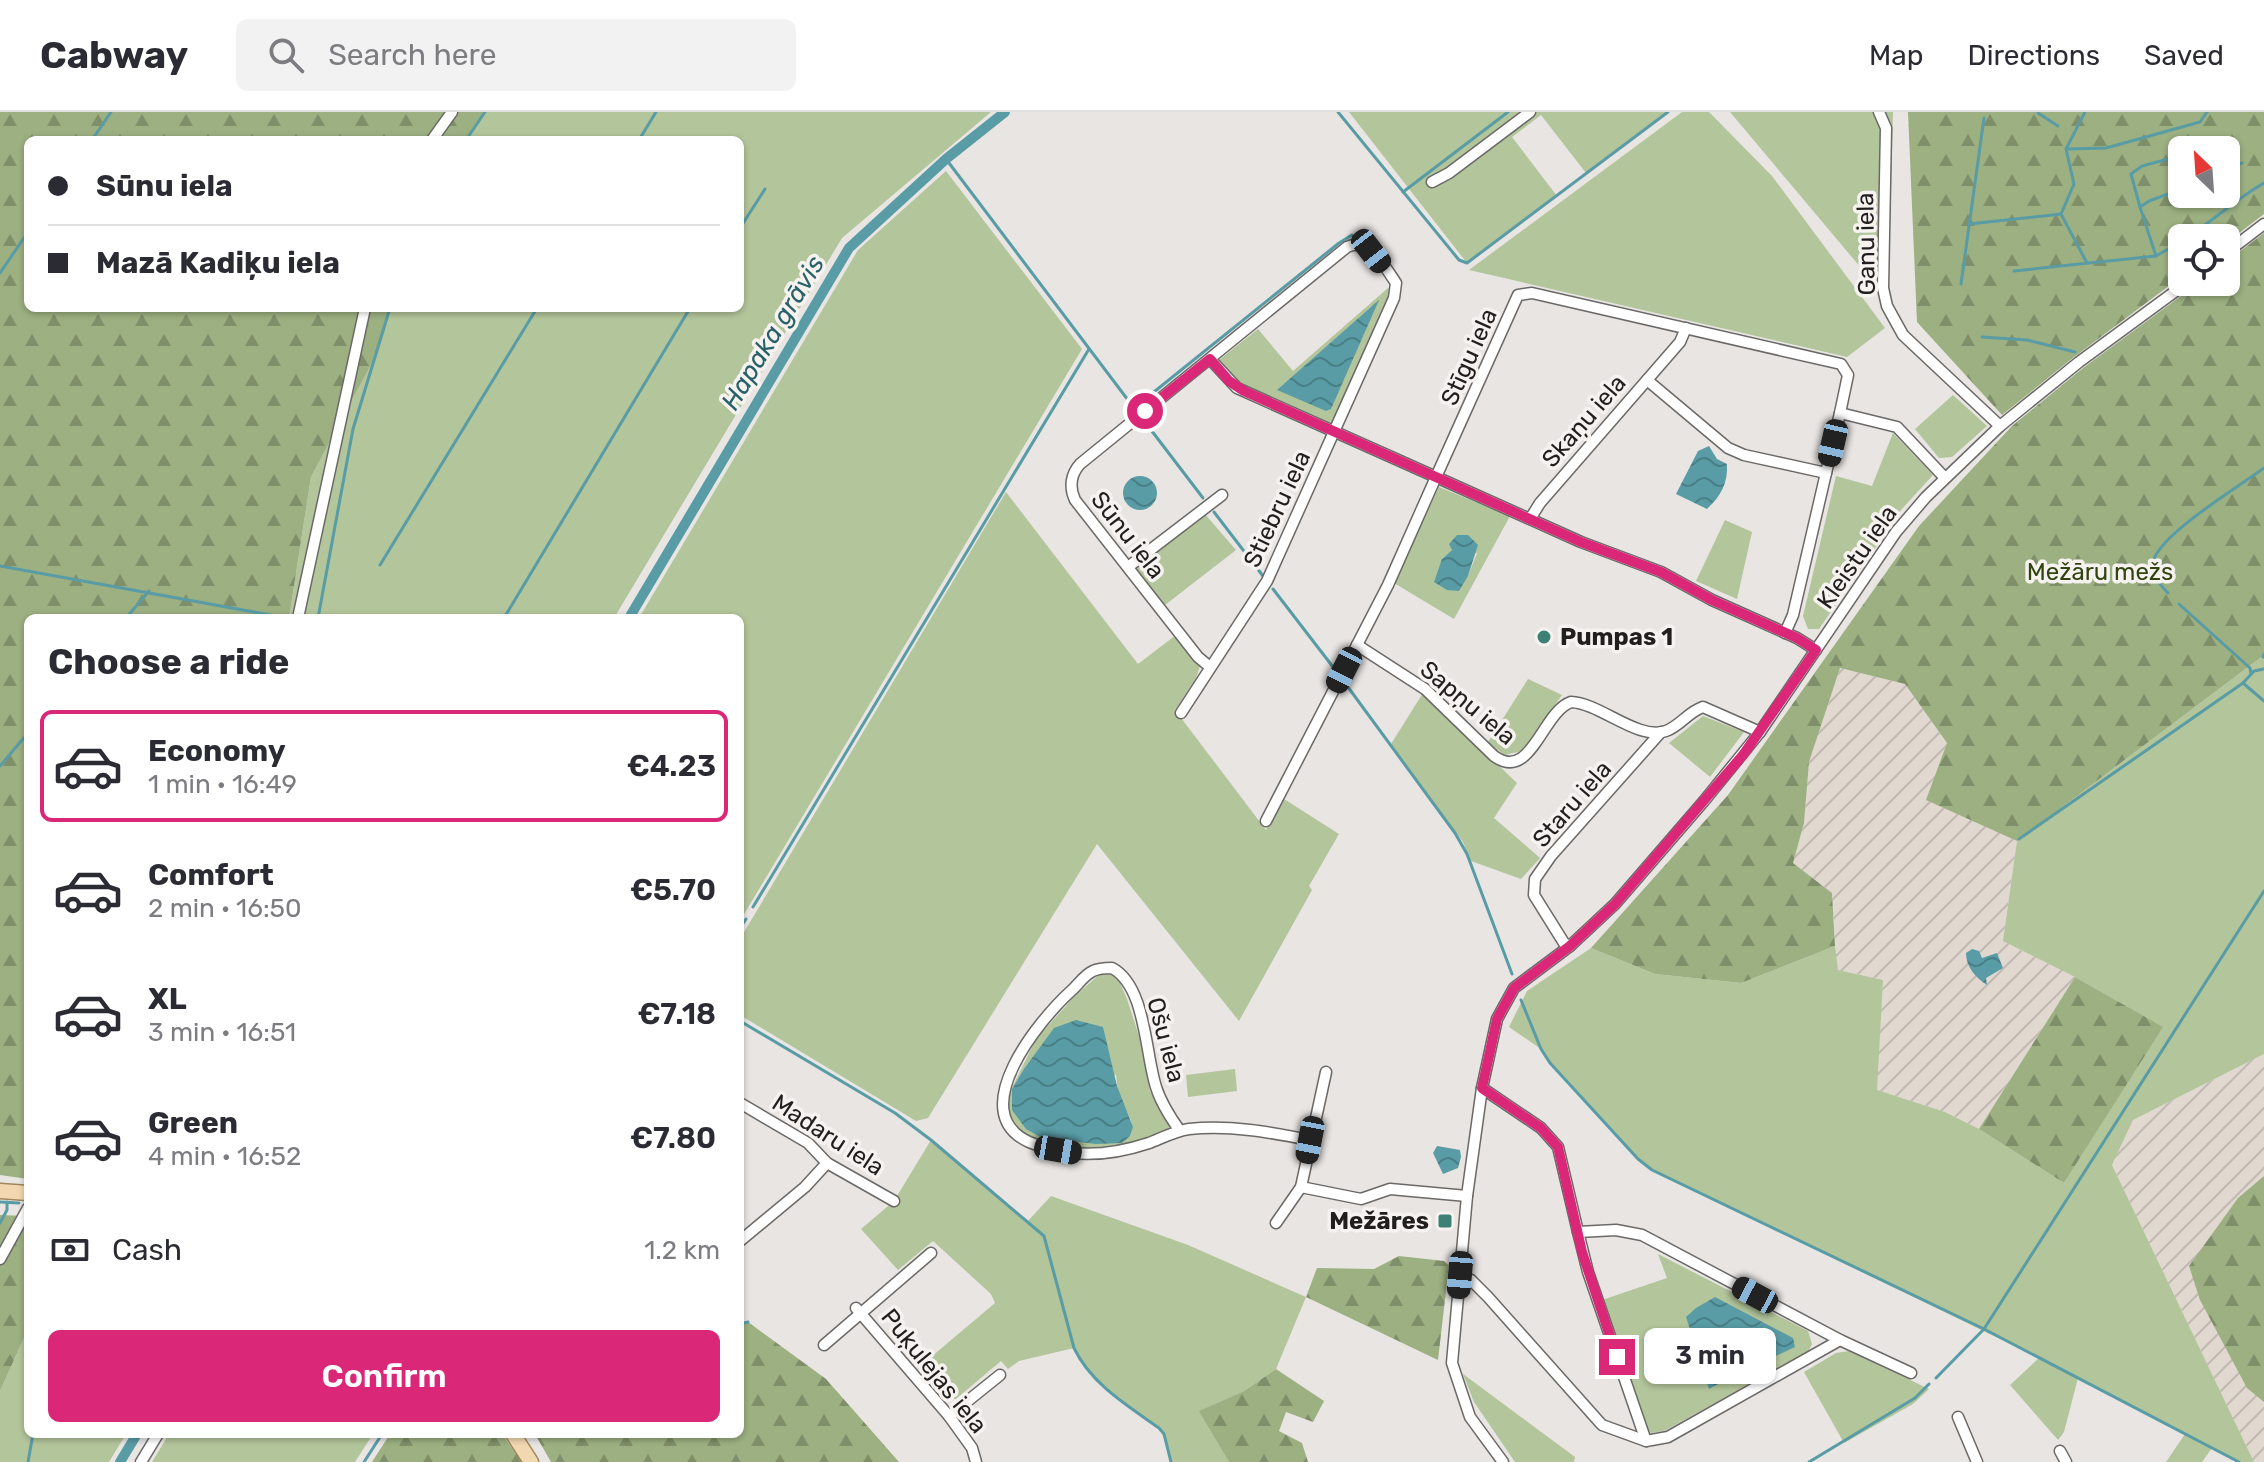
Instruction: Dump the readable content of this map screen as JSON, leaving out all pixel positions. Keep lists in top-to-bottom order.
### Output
{
  "streets": {
    "street": [
      "Ganu iela",
      "Stīgu iela",
      "Skaņu iela",
      "Stiebru iela",
      "Sūnu iela",
      "Kleistu iela",
      "Sapņu iela",
      "Staru iela",
      "Ošu iela",
      "Madaru iela",
      "Puķulejas iela"
    ]
  },
  "crossings": [
    ["Ganu iela", "Kleistu iela"],
    ["Stīgu iela", "Skaņu iela"],
    ["Stiebru iela", "Sūnu iela"],
    ["Kleistu iela", "Staru iela"],
    ["Sapņu iela", "Staru iela"]
  ],
  "water": ["Hapaka grāvis"],
  "parks": ["Mežāru mežs"],
  "places": {
    "other": ["Pumpas 1"],
    "transit": ["Mežāres"]
  },
  "north": "top left",
  "page": {
    "header": "Cabway",
    "search": "Search here",
    "nav": ["Map", "Directions", "Saved"],
    "banner": ["Sūnu iela", "Mazā Kadiķu iela"],
    "heading": "Choose a ride",
    "list": [
      {
        "name": "Economy",
        "note": "1 min · 16:49",
        "value": "€4.23"
      },
      {
        "name": "Comfort",
        "note": "2 min · 16:50",
        "value": "€5.70"
      },
      {
        "name": "XL",
        "note": "3 min · 16:51",
        "value": "€7.18"
      },
      {
        "name": "Green",
        "note": "4 min · 16:52",
        "value": "€7.80"
      }
    ],
    "pay": ["Cash", "1.2 km"],
    "buttons": "Confirm",
    "bubble": "3 min"
  }
}
